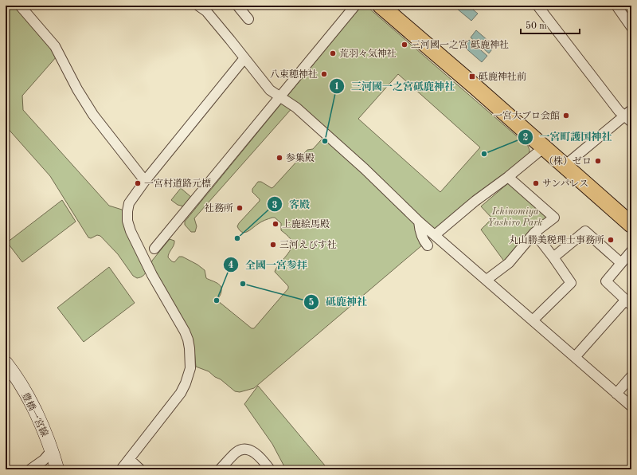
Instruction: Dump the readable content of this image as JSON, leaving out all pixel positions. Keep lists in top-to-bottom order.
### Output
{
  "streets": {
    "main road": ["豊橋一宮線"]
  },
  "parks": ["Ichinomiya Yashiro Park"],
  "places": {
    "other": [
      "三河國一之宮 砥鹿神社",
      "荒羽々気神社",
      "八束穂神社",
      "一宮大ブロ会館",
      "三河國一之宮砥鹿神社",
      "一宮町護国神社",
      "参集殿",
      "（株）ゼロ",
      "一宮村道路元標",
      "サンパレス",
      "社務所",
      "上鹿絵馬殿",
      "客殿",
      "丸山勝美税理士事務所",
      "三河えびす社",
      "砥鹿神社",
      "全國一宮参拝"
    ],
    "transit": ["砥鹿神社前"]
  },
  "scale_bar": "50 m"
}
